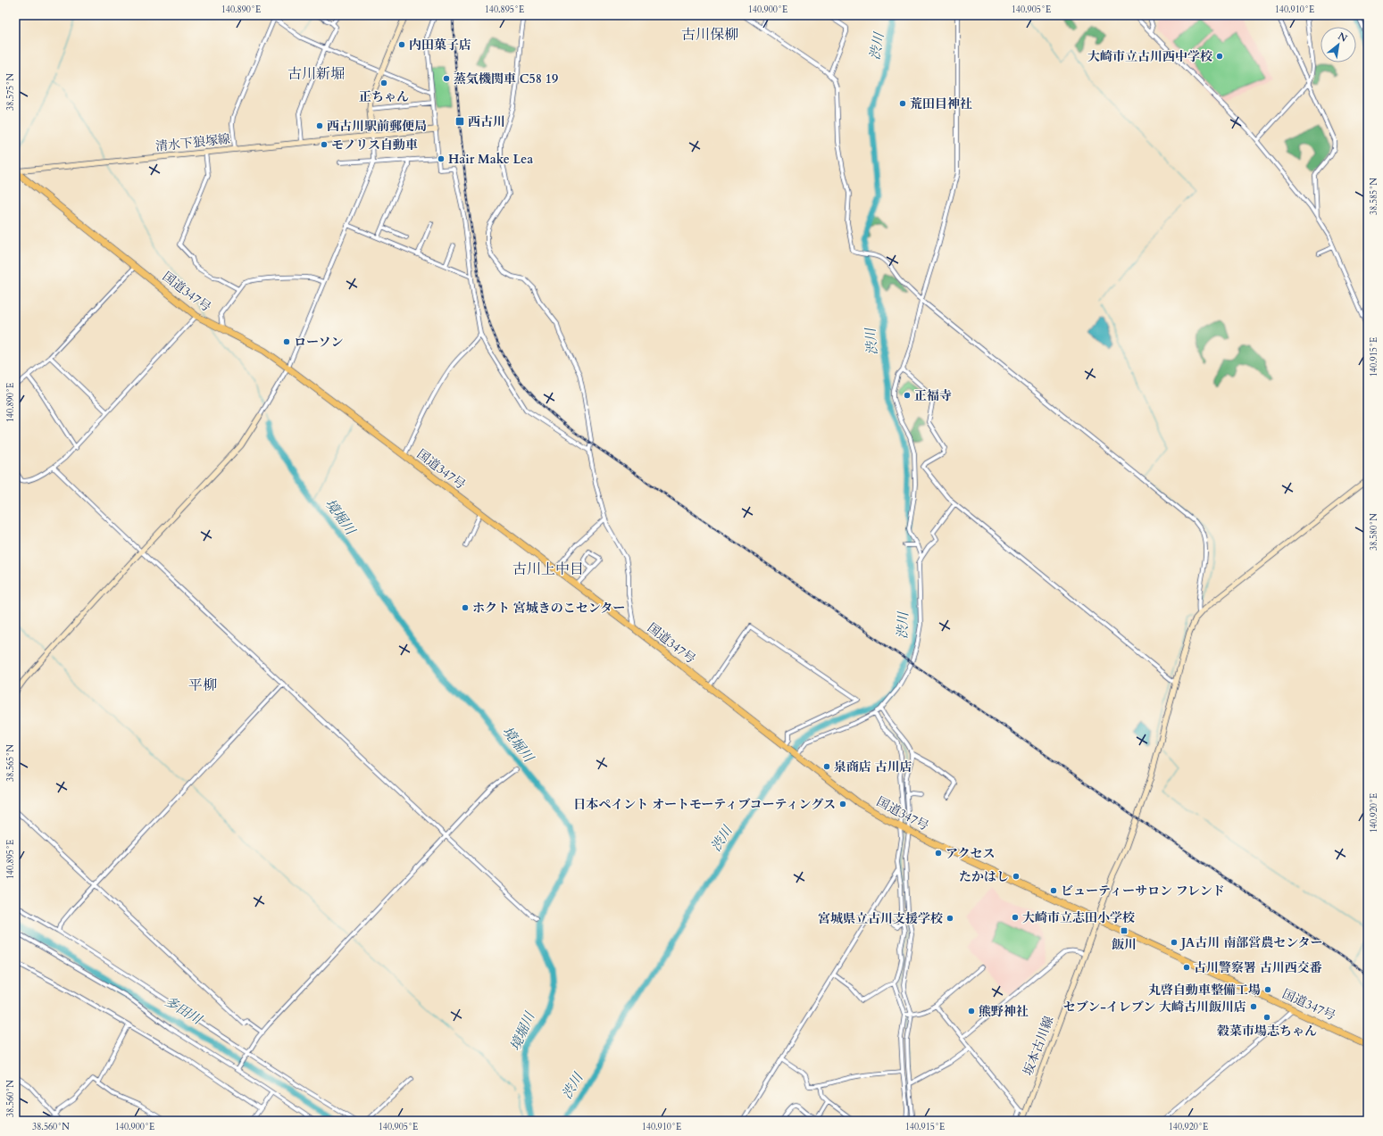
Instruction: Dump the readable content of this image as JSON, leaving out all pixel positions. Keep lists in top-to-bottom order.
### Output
{
  "streets": {
    "highway": ["国道347号"],
    "street": ["清水下狼塚線", "坂本古川線"]
  },
  "crossings": [
    ["清水下狼塚線", "国道347号"],
    ["国道347号", "坂本古川線"]
  ],
  "districts": [
    "古川保柳",
    "古川新堀",
    "古川上中目",
    "平柳"
  ],
  "water": ["渋川", "境堀川", "多田川"],
  "places": {
    "other": [
      "内田菓子店",
      "大崎市立古川西中学校",
      "蒸気機関車 C58 19",
      "正ちゃん",
      "荒田目神社",
      "西古川駅前郵便局",
      "モノリス自動車",
      "Hair Make Lea",
      "ローソン",
      "正福寺",
      "ホクト 宮城きのこセンター",
      "泉商店 古川店",
      "日本ペイント オートモーティブコーティングス",
      "アクセス",
      "たかはし",
      "ビューティーサロン フレンド",
      "大崎市立志田小学校",
      "宮城県立古川支援学校",
      "JA古川 南部営農センター",
      "古川警察署 古川西交番",
      "丸啓自動車整備工場",
      "セブン-イレブン 大崎古川飯川店",
      "熊野神社",
      "穀菜市場志ちゃん"
    ],
    "transit": ["西古川", "飯川"]
  },
  "north": "top right",
  "coordinates": [
    "140.890°E",
    "140.895°E",
    "140.900°E",
    "140.905°E",
    "140.910°E",
    "38.575°N",
    "38.585°N",
    "140.915°E",
    "38.580°N",
    "38.565°N",
    "140.920°E",
    "38.560°N"
  ]
}
